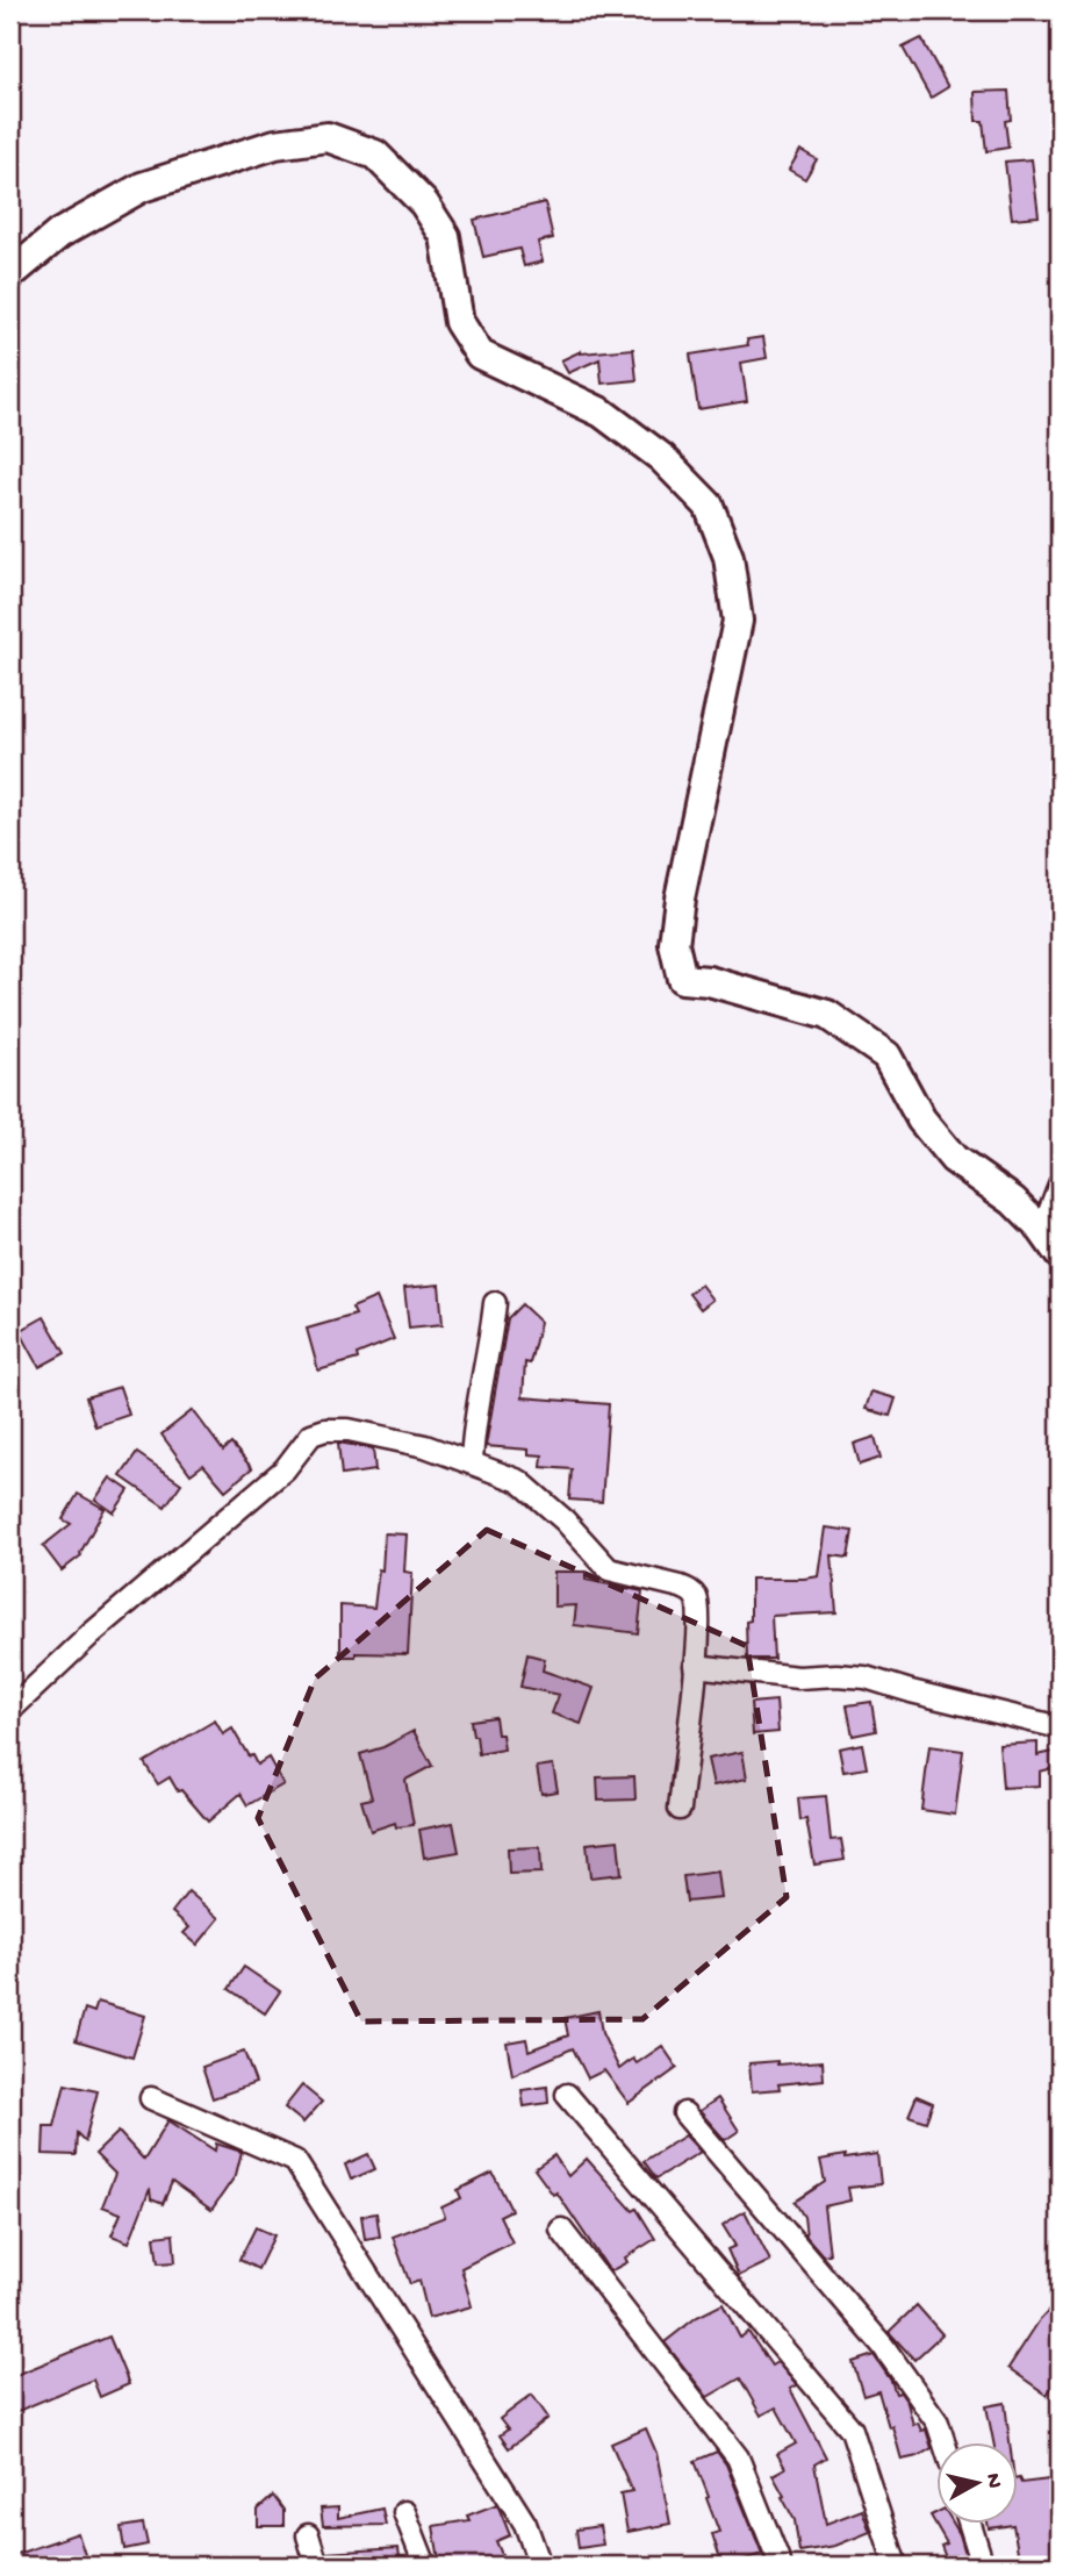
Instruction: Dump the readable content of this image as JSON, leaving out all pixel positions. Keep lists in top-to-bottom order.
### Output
{
  "north": "right"
}
